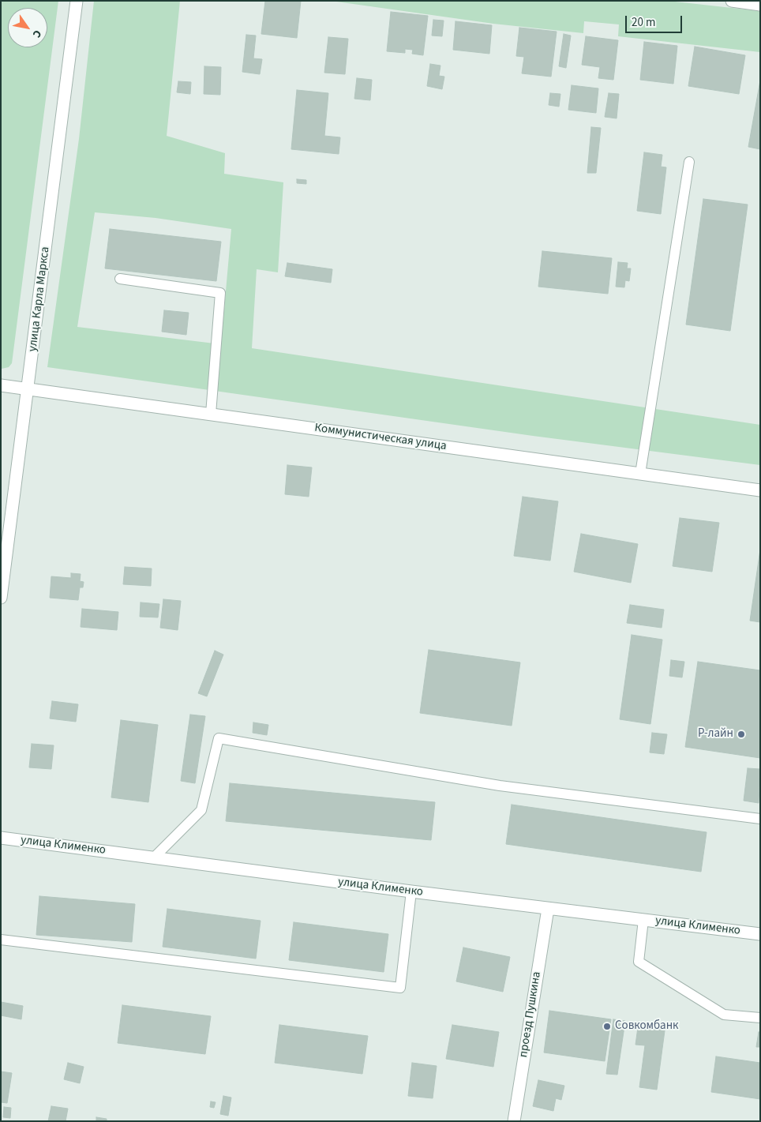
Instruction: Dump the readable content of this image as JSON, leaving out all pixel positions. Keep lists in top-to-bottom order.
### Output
{
  "streets": {
    "street": [
      "улица Карла Маркса",
      "Коммунистическая улица",
      "улица Клименко",
      "проезд Пушкина"
    ]
  },
  "crossings": [
    ["улица Карла Маркса", "Коммунистическая улица"],
    ["улица Клименко", "проезд Пушкина"]
  ],
  "places": ["Р-лайн", "Совкомбанк"],
  "scale_bar": "20 m",
  "north": "bottom right"
}
